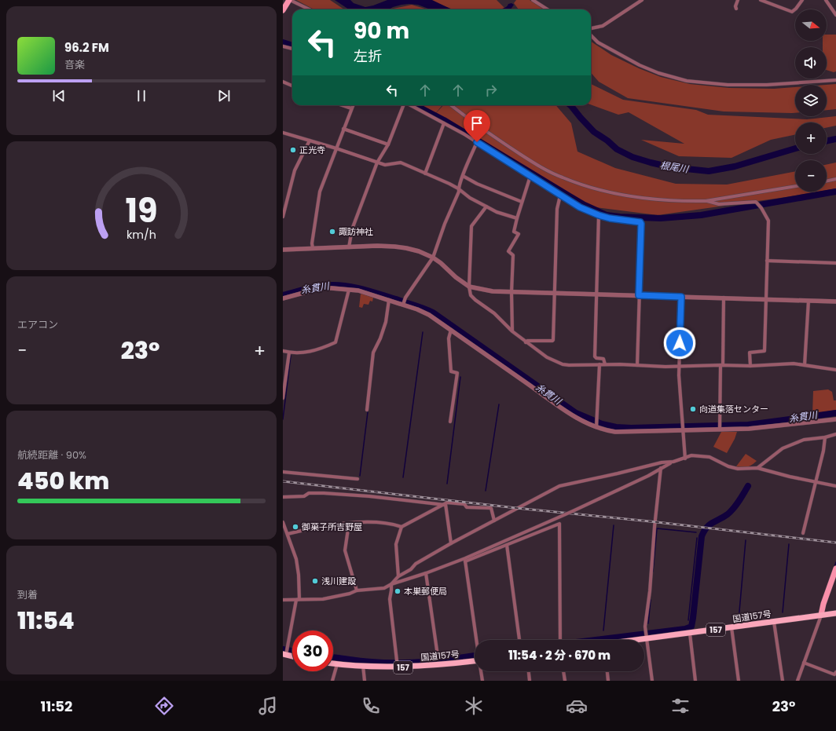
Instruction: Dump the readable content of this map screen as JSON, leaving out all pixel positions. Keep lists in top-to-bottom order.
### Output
{
  "streets": {
    "highway": ["国道157号", "157"]
  },
  "water": ["根尾川", "糸貫川"],
  "places": [
    "正光寺",
    "諏訪神社",
    "向道集落センター",
    "御菓子所吉野屋",
    "浅川建設",
    "本巣郵便局"
  ],
  "north": "right",
  "page": {
    "map_buttons": ["+", "−"],
    "turn": ["90 m", "左折"],
    "song": ["96.2 FM", "音楽"],
    "tile": [
      "エアコン",
      ["航続距離 · 90%", "450 km"],
      ["到着", "11:54"]
    ],
    "heat": ["−", "23°", "+"],
    "limit": "30",
    "trip": "11:54 · 2 分 · 670 m",
    "tabs": ["11:52", "23°"],
    "gauge": ["19", "km/h"]
  }
}
